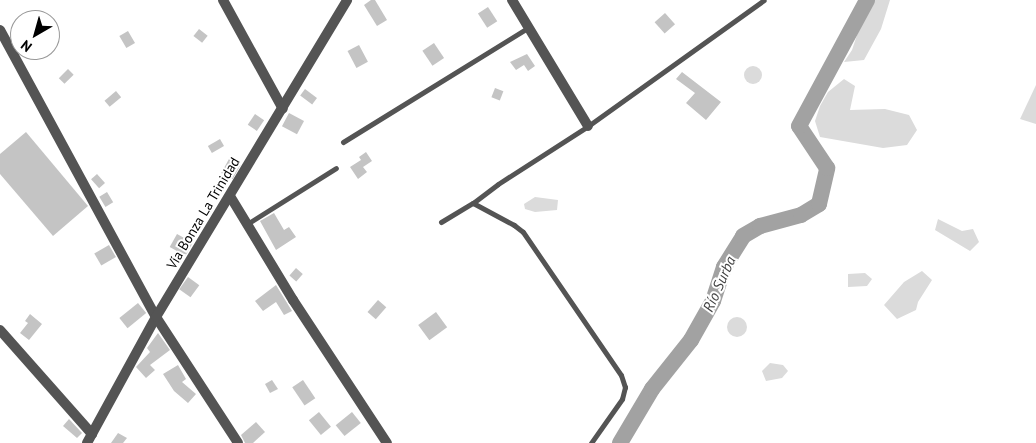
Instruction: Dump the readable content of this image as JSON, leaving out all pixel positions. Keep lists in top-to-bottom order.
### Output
{
  "streets": {
    "street": ["Vía Bonza La Trinidad"]
  },
  "water": ["Río Surba"],
  "north": "bottom left"
}
